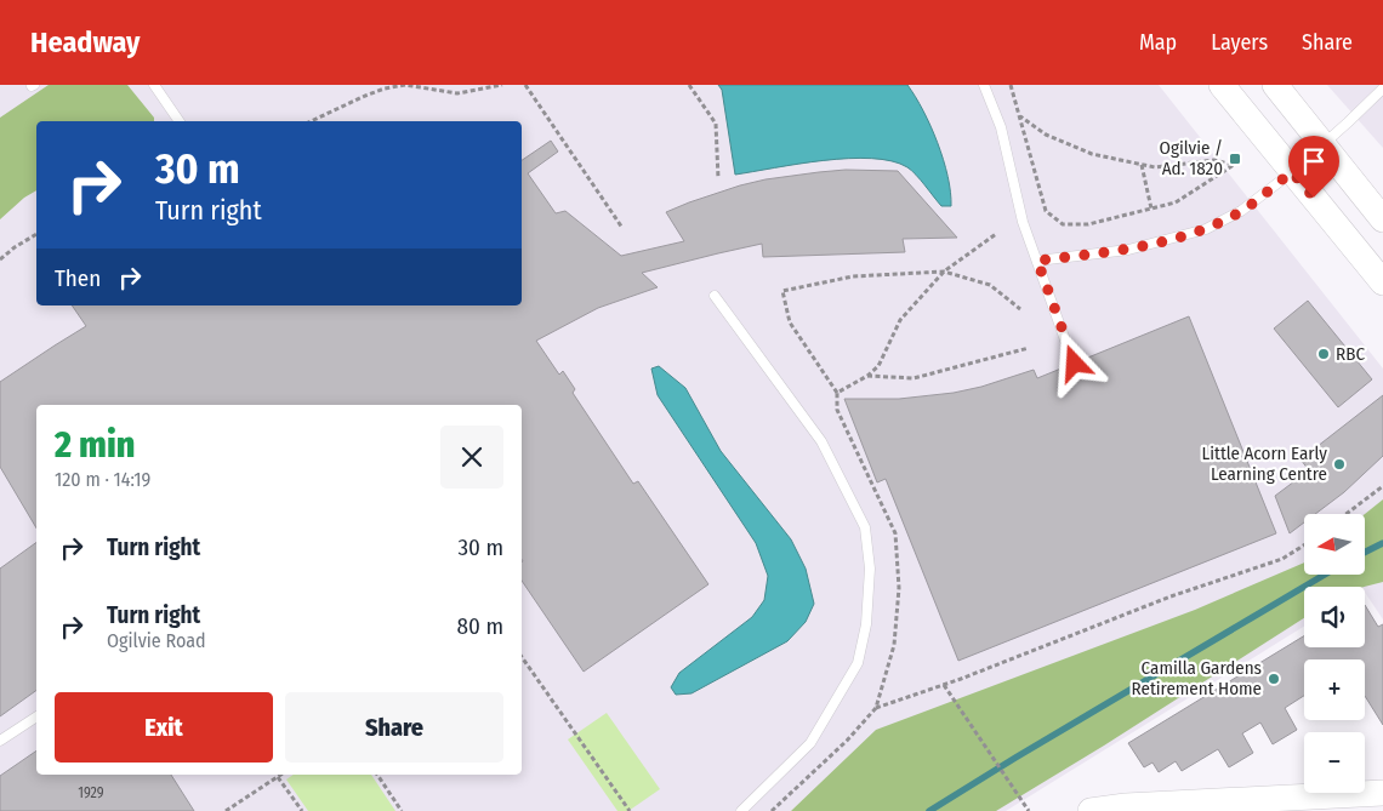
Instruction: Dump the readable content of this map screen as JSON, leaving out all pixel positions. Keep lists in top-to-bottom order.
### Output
{
  "places": {
    "transit": ["Ogilvie / Ad. 1820"],
    "other": ["RBC", "Little Acorn Early Learning Centre", "Camilla Gardens Retirement Home"]
  },
  "house_numbers": ["1929"],
  "north": "left",
  "page": {
    "header": "Headway",
    "nav": ["Map", "Layers", "Share"],
    "turn": ["30 m", "Turn right"],
    "then": "Then",
    "heading": ["2 min", "120 m · 14:19"],
    "list": [
      {
        "name": "Turn right",
        "value": "30 m"
      },
      {
        "name": "Turn right",
        "note": "Ogilvie Road",
        "value": "80 m"
      }
    ],
    "map_buttons": ["+", "−"],
    "buttons": ["Exit", "Share"]
  }
}
